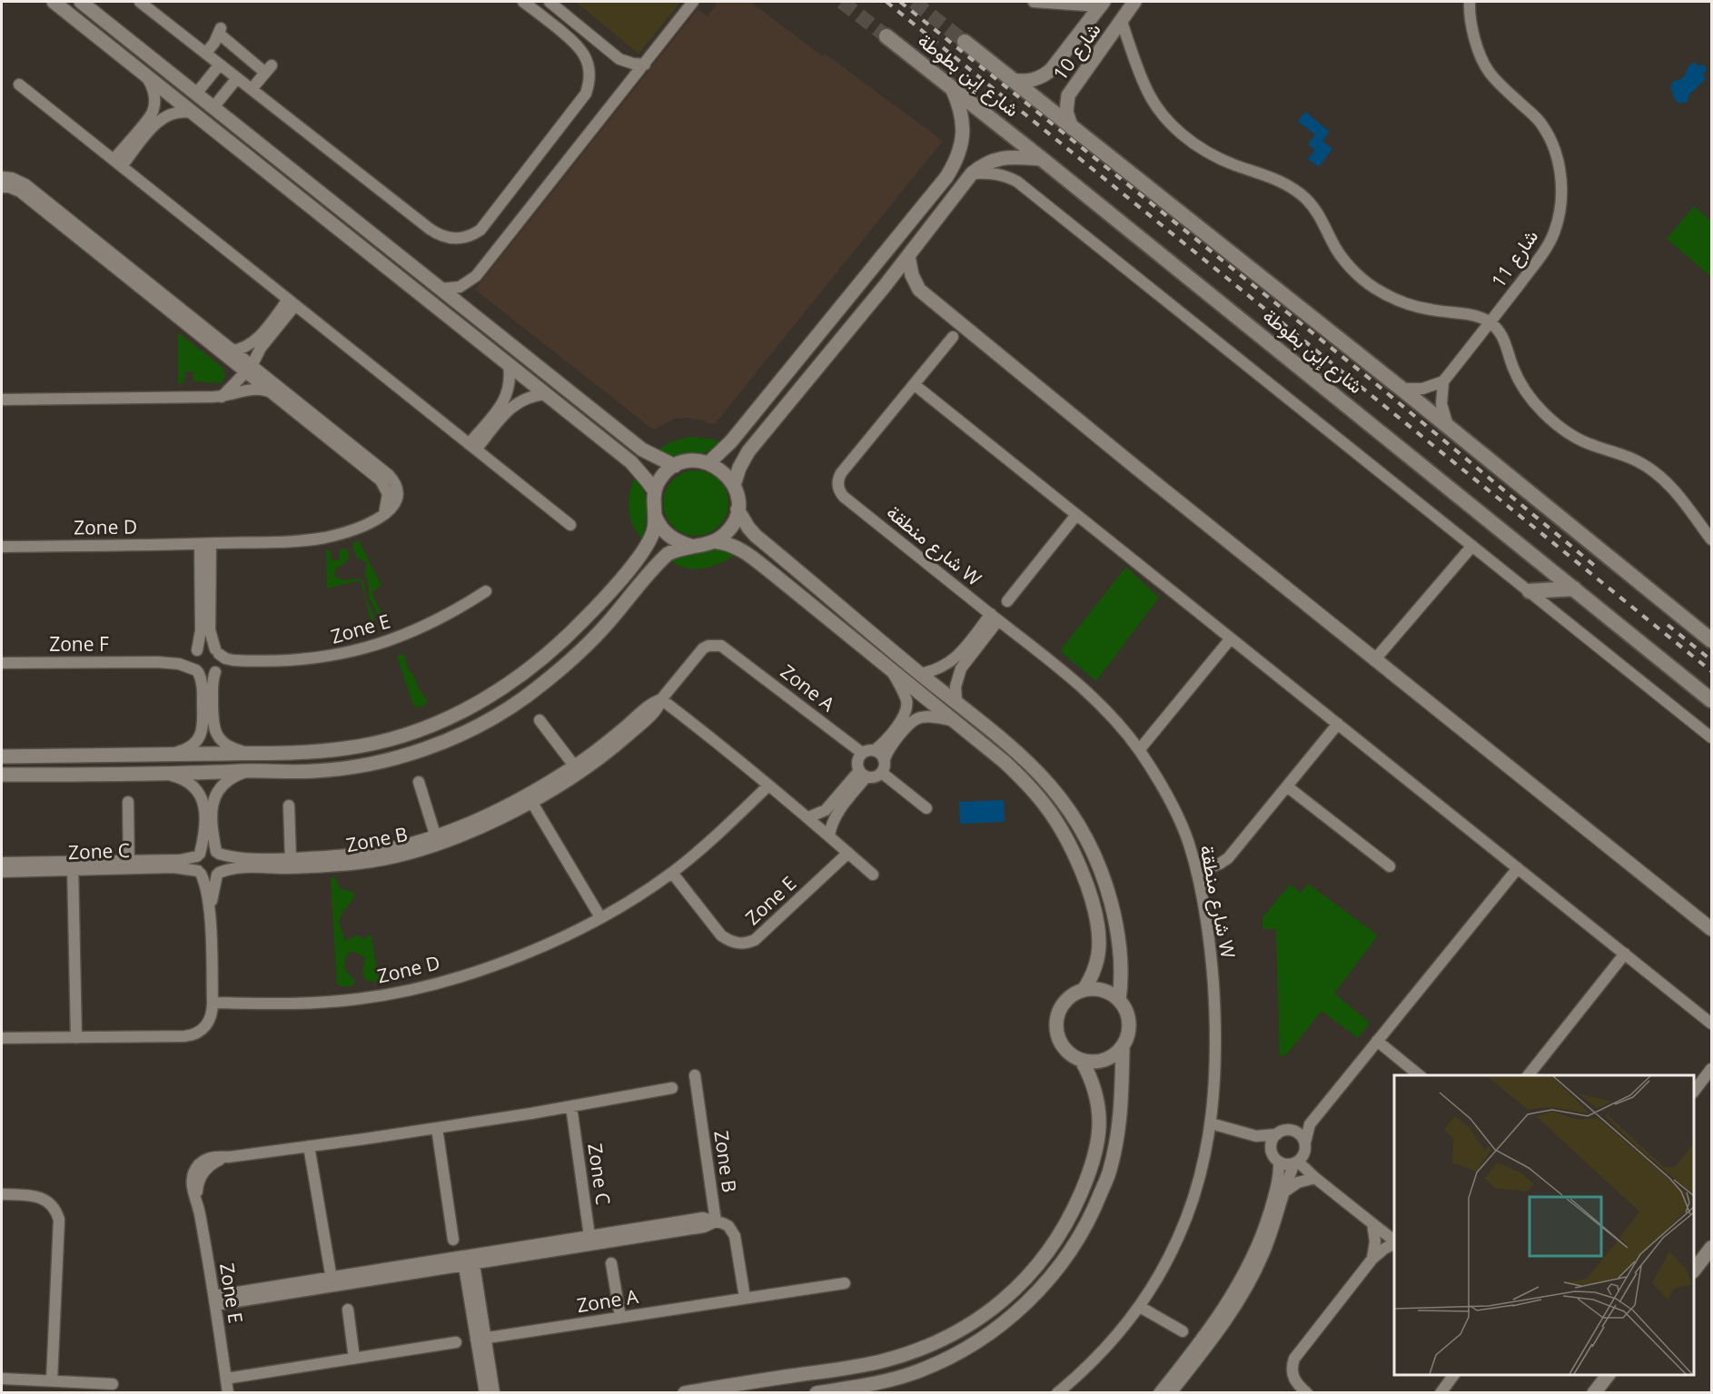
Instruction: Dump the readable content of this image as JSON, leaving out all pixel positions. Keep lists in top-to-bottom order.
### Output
{
  "streets": {
    "main road": ["شارع إبن بطوطة"],
    "street": [
      "شارع 10",
      "شارع 11",
      "Zone D",
      "شارع منطقة W",
      "Zone E",
      "Zone F",
      "Zone A",
      "Zone B",
      "Zone C"
    ]
  },
  "crossings": [
    ["شارع 10", "شارع إبن بطوطة"],
    ["Zone D", "Zone E"],
    ["Zone B", "Zone C"]
  ]
}
